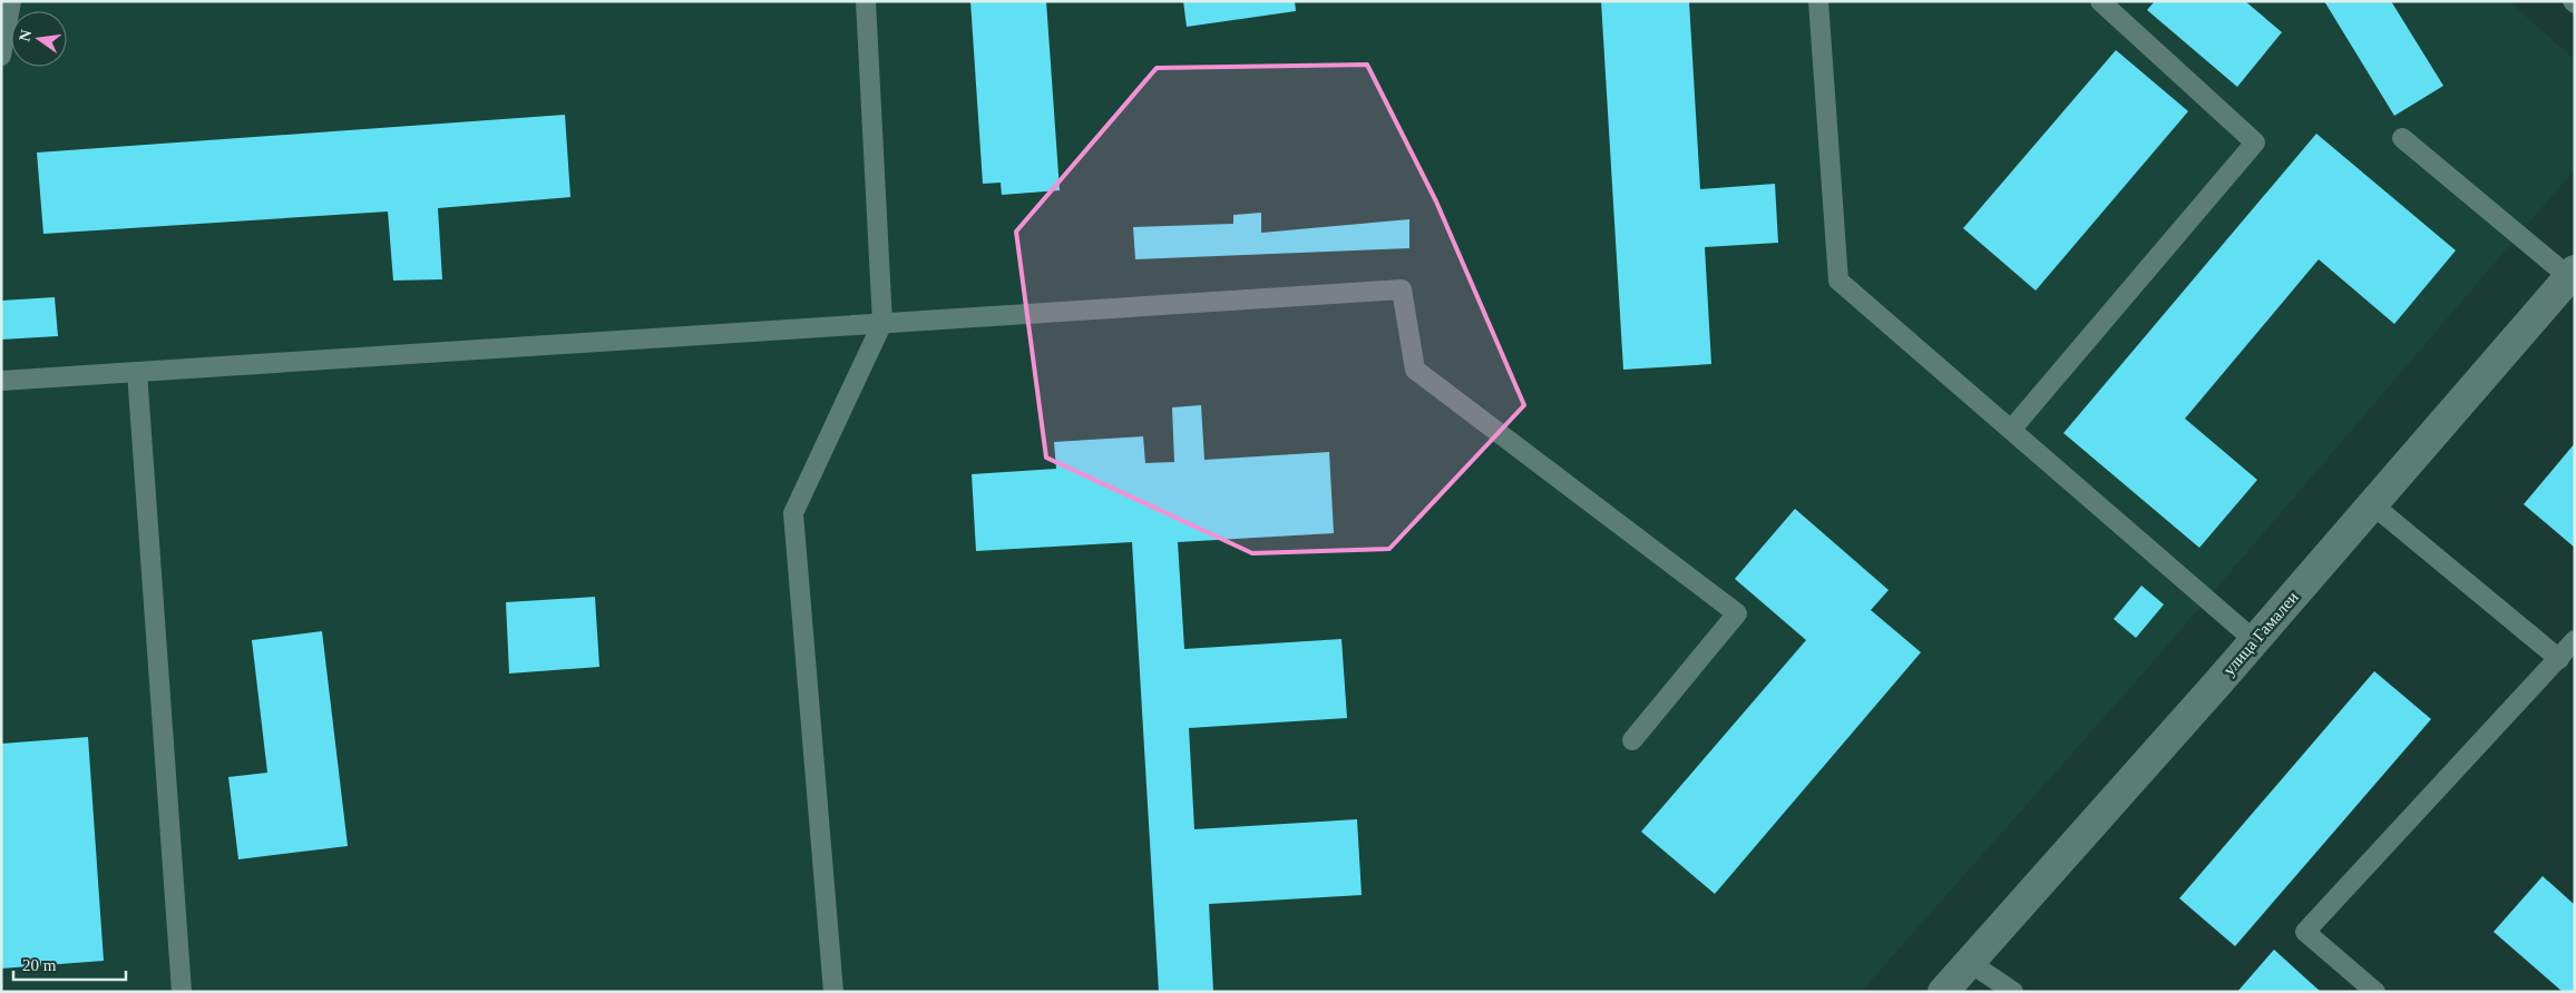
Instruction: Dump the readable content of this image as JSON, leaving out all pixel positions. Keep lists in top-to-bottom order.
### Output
{
  "streets": {
    "street": ["улица Гамалеи"]
  },
  "scale_bar": "20 m",
  "north": "left"
}
